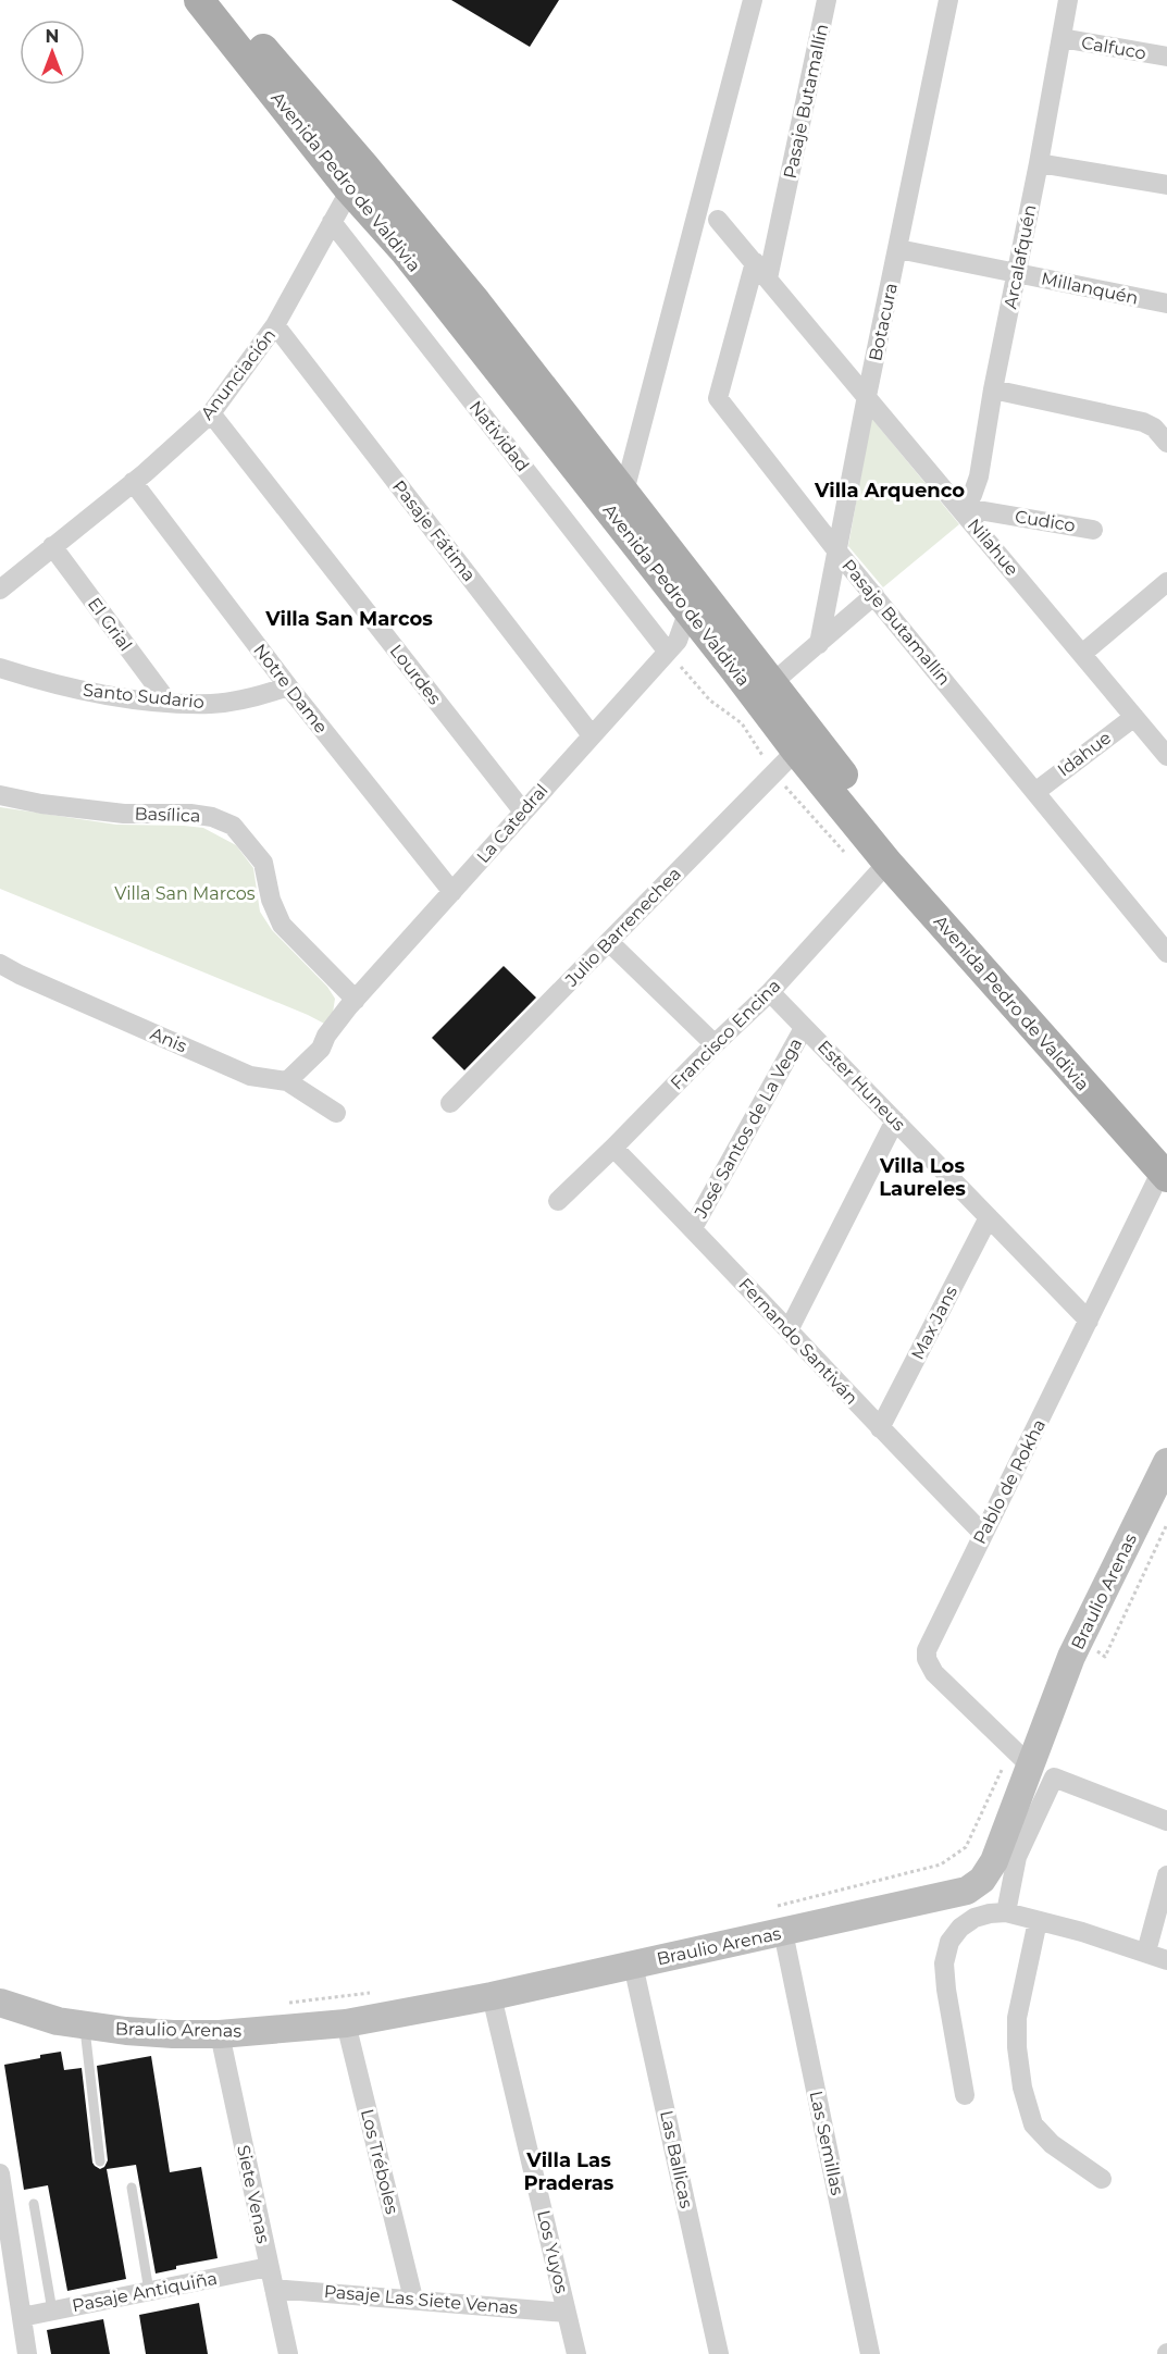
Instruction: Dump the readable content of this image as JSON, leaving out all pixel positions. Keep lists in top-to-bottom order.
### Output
{
  "streets": {
    "main road": ["Avenida Pedro de Valdivia"],
    "street": [
      "Calfuco",
      "Pasaje Butamallín",
      "Arcalafquén",
      "Millanquén",
      "Botacura",
      "Anunciación",
      "Natividad",
      "Cudico",
      "Pasaje Fátima",
      "Nilahue",
      "El Grial",
      "Lourdes",
      "Notre Dame",
      "Santo Sudario",
      "Idahue",
      "Basílica",
      "La Catedral",
      "Julio Barrenechea",
      "Francisco Encina",
      "Anis",
      "Ester Huneus",
      "José Santos de La Vega",
      "Max Jans",
      "Fernando Santiván",
      "Pablo de Rokha",
      "Braulio Arenas",
      "Las Semillas",
      "Las Ballicas",
      "Los Tréboles",
      "Siete Venas",
      "Los Yuyos",
      "Pasaje Antiquiña",
      "Pasaje Las Siete Venas"
    ]
  },
  "crossings": [
    ["Calfuco", "Arcalafquén"],
    ["Pasaje Butamallín", "Botacura"],
    ["Pasaje Butamallín", "Nilahue"],
    ["Pasaje Butamallín", "Idahue"],
    ["Avenida Pedro de Valdivia", "Anunciación"],
    ["Avenida Pedro de Valdivia", "La Catedral"],
    ["Avenida Pedro de Valdivia", "Julio Barrenechea"],
    ["Avenida Pedro de Valdivia", "Francisco Encina"],
    ["Avenida Pedro de Valdivia", "Pablo de Rokha"],
    ["Arcalafquén", "Millanquén"],
    ["Arcalafquén", "Cudico"],
    ["Arcalafquén", "Nilahue"],
    ["Millanquén", "Botacura"],
    ["Botacura", "Nilahue"],
    ["Anunciación", "Natividad"],
    ["Anunciación", "Pasaje Fátima"],
    ["Anunciación", "El Grial"],
    ["Anunciación", "Lourdes"],
    ["Anunciación", "Notre Dame"],
    ["Natividad", "La Catedral"],
    ["Cudico", "Nilahue"],
    ["Pasaje Fátima", "La Catedral"],
    ["Nilahue", "Idahue"],
    ["El Grial", "Santo Sudario"],
    ["Lourdes", "La Catedral"],
    ["Notre Dame", "Santo Sudario"],
    ["Notre Dame", "La Catedral"],
    ["Basílica", "La Catedral"],
    ["La Catedral", "Anis"],
    ["Francisco Encina", "Ester Huneus"],
    ["Francisco Encina", "Fernando Santiván"],
    ["Ester Huneus", "José Santos de La Vega"],
    ["Ester Huneus", "Max Jans"],
    ["Ester Huneus", "Pablo de Rokha"],
    ["José Santos de La Vega", "Fernando Santiván"],
    ["Max Jans", "Fernando Santiván"],
    ["Fernando Santiván", "Pablo de Rokha"],
    ["Pablo de Rokha", "Braulio Arenas"],
    ["Braulio Arenas", "Las Semillas"],
    ["Braulio Arenas", "Las Ballicas"],
    ["Braulio Arenas", "Los Tréboles"],
    ["Braulio Arenas", "Siete Venas"],
    ["Braulio Arenas", "Los Yuyos"],
    ["Los Tréboles", "Pasaje Las Siete Venas"],
    ["Siete Venas", "Pasaje Antiquiña"],
    ["Siete Venas", "Pasaje Las Siete Venas"],
    ["Los Yuyos", "Pasaje Las Siete Venas"]
  ],
  "districts": [
    "Villa Arquenco",
    "Villa San Marcos",
    "Villa Los Laureles",
    "Villa Las Praderas"
  ],
  "parks": ["Villa San Marcos"],
  "north": "top"
}
